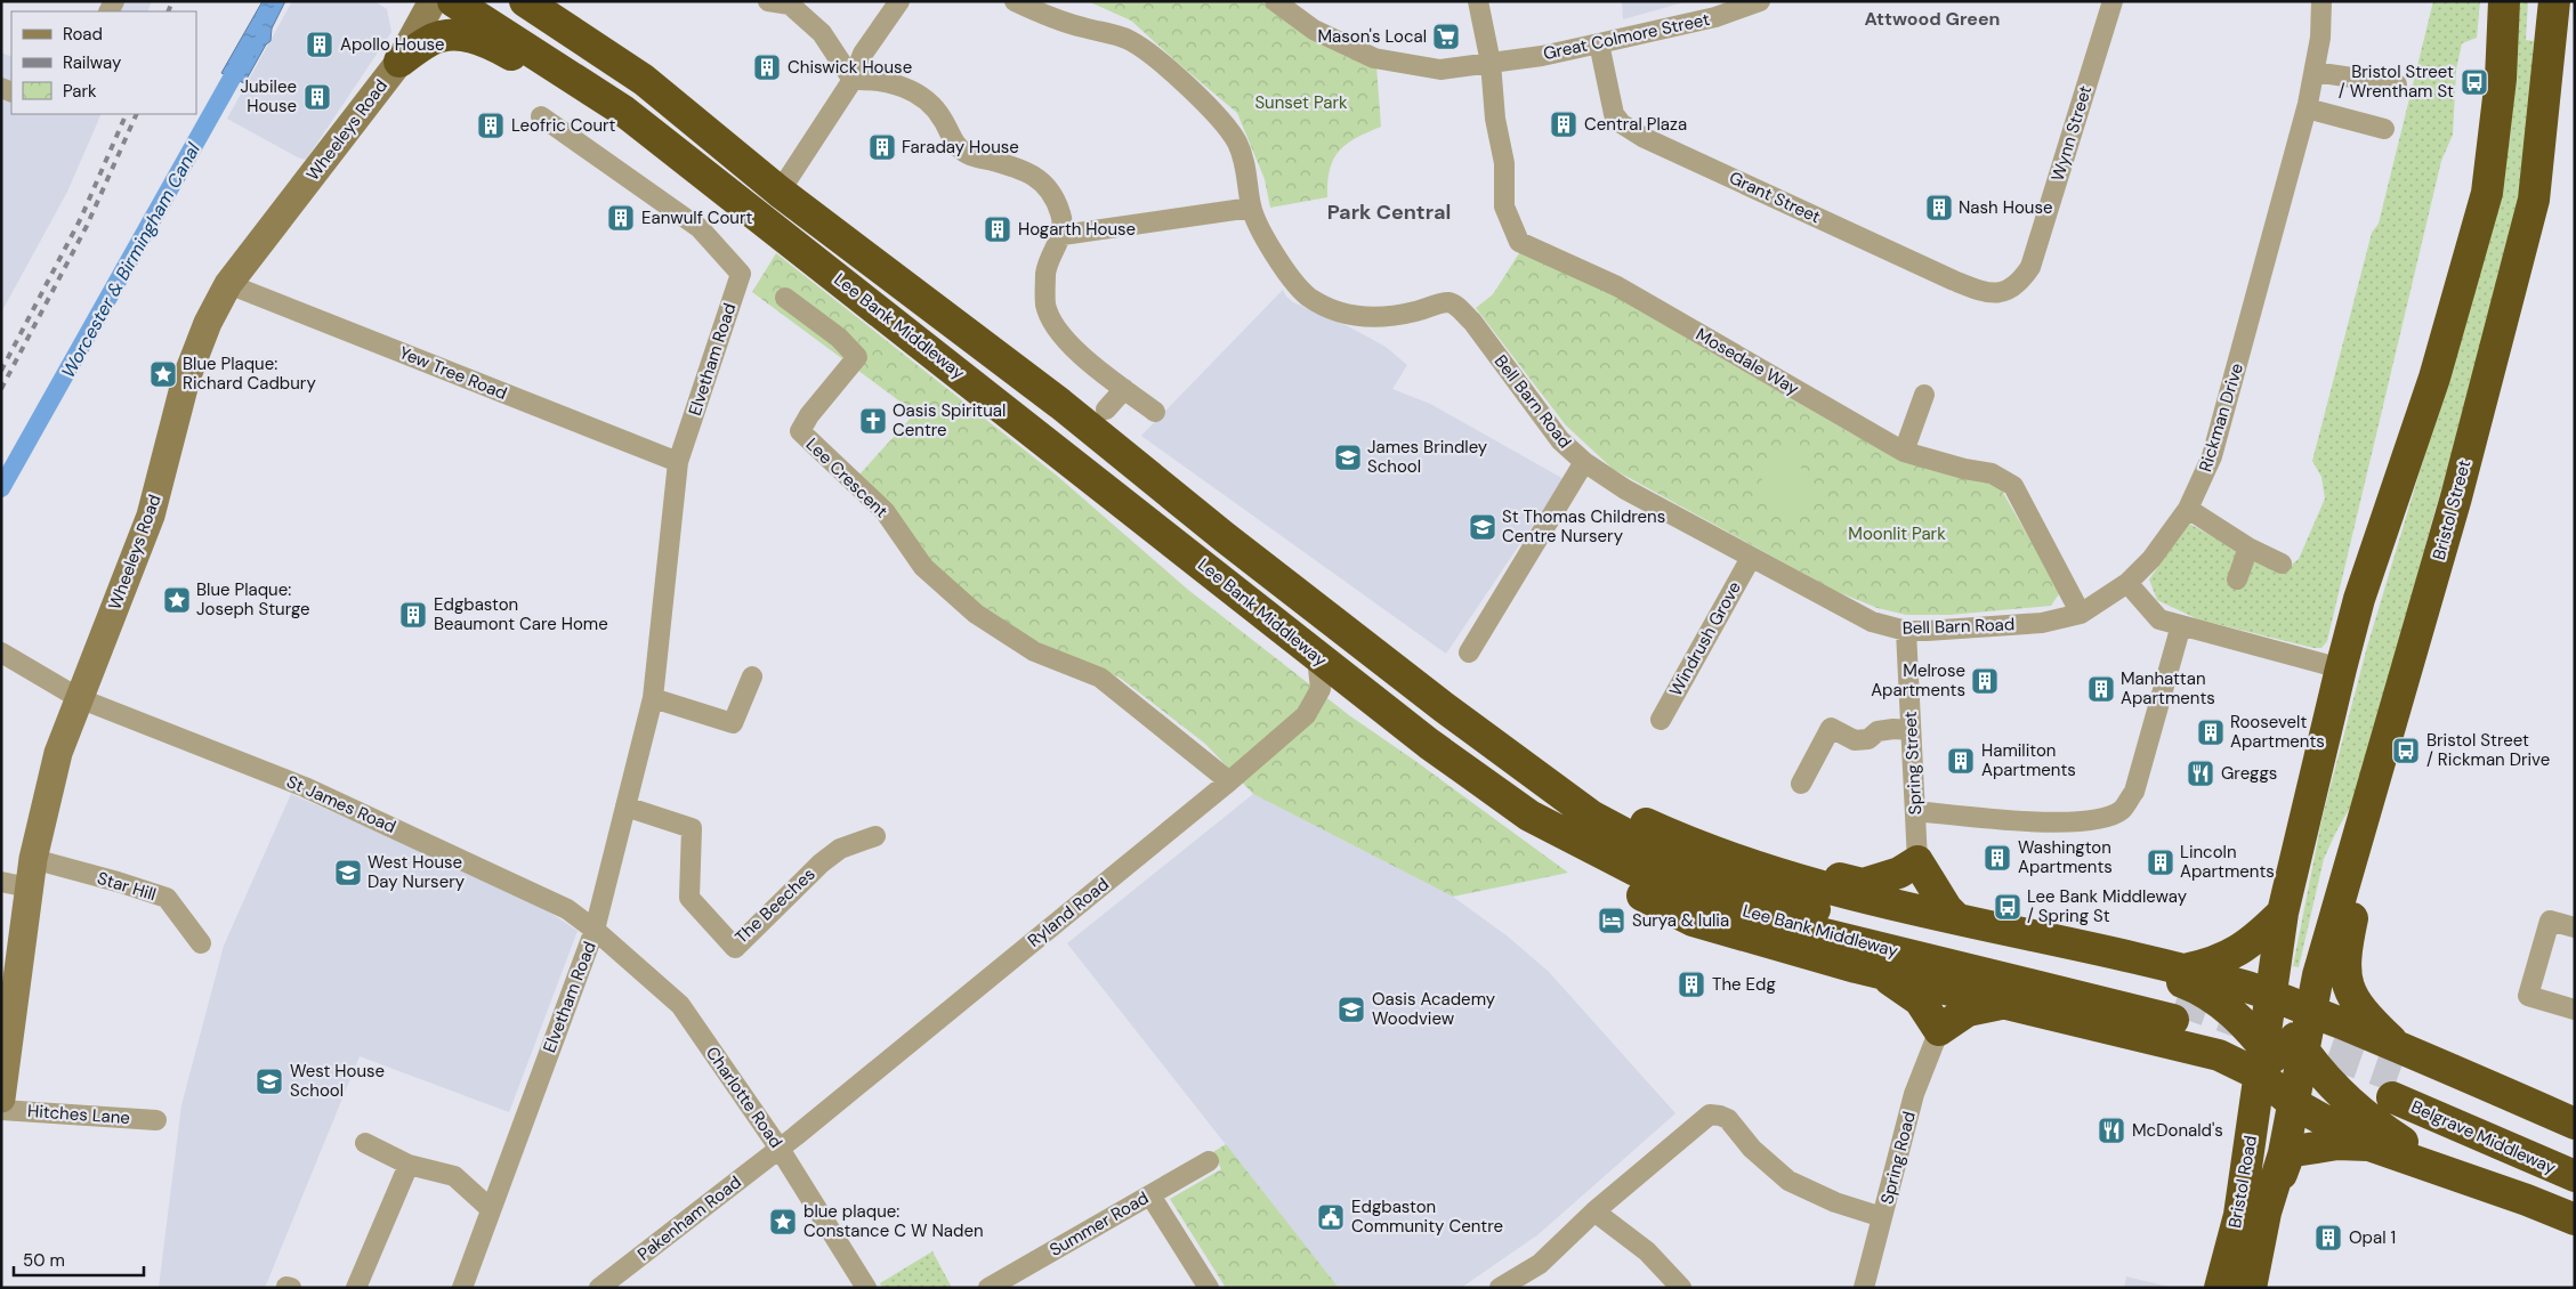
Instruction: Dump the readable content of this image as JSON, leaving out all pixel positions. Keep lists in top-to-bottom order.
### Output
{
  "streets": {
    "highway": [
      "Lee Bank Middleway",
      "Bristol Street",
      "Belgrave Middleway",
      "Bristol Road"
    ],
    "street": [
      "Great Colmore Street",
      "Wheeleys Road",
      "Wynn Street",
      "Grant Street",
      "Elvetham Road",
      "Mosedale Way",
      "Yew Tree Road",
      "Bell Barn Road",
      "Rickman Drive",
      "Lee Crescent",
      "Windrush Grove",
      "Spring Street",
      "St James Road",
      "Star Hill",
      "The Beeches",
      "Ryland Road",
      "Charlotte Road",
      "Hitches Lane",
      "Spring Road",
      "Pakenham Road",
      "Summer Road"
    ]
  },
  "crossings": [
    ["Great Colmore Street", "Grant Street"],
    ["Great Colmore Street", "Mosedale Way"],
    ["Wheeleys Road", "Yew Tree Road"],
    ["Wheeleys Road", "St James Road"],
    ["Wheeleys Road", "Star Hill"],
    ["Wynn Street", "Grant Street"],
    ["Lee Bank Middleway", "Ryland Road"],
    ["Elvetham Road", "Yew Tree Road"],
    ["Elvetham Road", "St James Road"],
    ["Elvetham Road", "The Beeches"],
    ["Elvetham Road", "Charlotte Road"],
    ["Mosedale Way", "Bell Barn Road"],
    ["Bell Barn Road", "Rickman Drive"],
    ["Bell Barn Road", "Windrush Grove"],
    ["Bell Barn Road", "Spring Street"],
    ["Lee Crescent", "Ryland Road"],
    ["Bristol Street", "Bristol Road"],
    ["St James Road", "Charlotte Road"],
    ["Ryland Road", "Charlotte Road"],
    ["Ryland Road", "Pakenham Road"],
    ["Charlotte Road", "Pakenham Road"]
  ],
  "districts": ["Attwood Green", "Park Central"],
  "water": ["Worcester & Birmingham Canal"],
  "parks": ["Sunset Park", "Moonlit Park"],
  "places": {
    "supermarket": ["Mason's Local"],
    "building": [
      "Apollo House",
      "Chiswick House",
      "Jubilee House",
      "Central Plaza",
      "Leofric Court",
      "Faraday House",
      "Nash House",
      "Eanwulf Court",
      "Hogarth House",
      "Edgbaston Beaumont Care Home",
      "Melrose Apartments",
      "Manhattan Apartments",
      "Roosevelt Apartments",
      "Hamiliton Apartments",
      "Washington Apartments",
      "Lincoln Apartments",
      "The Edg",
      "Opal 1"
    ],
    "bus stop": ["Bristol Street / Wrentham St", "Bristol Street / Rickman Drive", "Lee Bank Middleway / Spring St"],
    "place": ["Blue Plaque: Richard Cadbury", "Blue Plaque: Joseph Sturge", "blue plaque: Constance C W Naden"],
    "church": ["Oasis Spiritual Centre"],
    "school or university": [
      "James Brindley School",
      "St Thomas Childrens Centre Nursery",
      "West House Day Nursery",
      "Oasis Academy Woodview",
      "West House School"
    ],
    "restaurant": ["Greggs", "McDonald's"],
    "hotel": ["Surya & Iulia"],
    "public building": ["Edgbaston Community Centre"]
  },
  "legend": ["Road", "Railway", "Park"],
  "scale_bar": "50 m"
}
